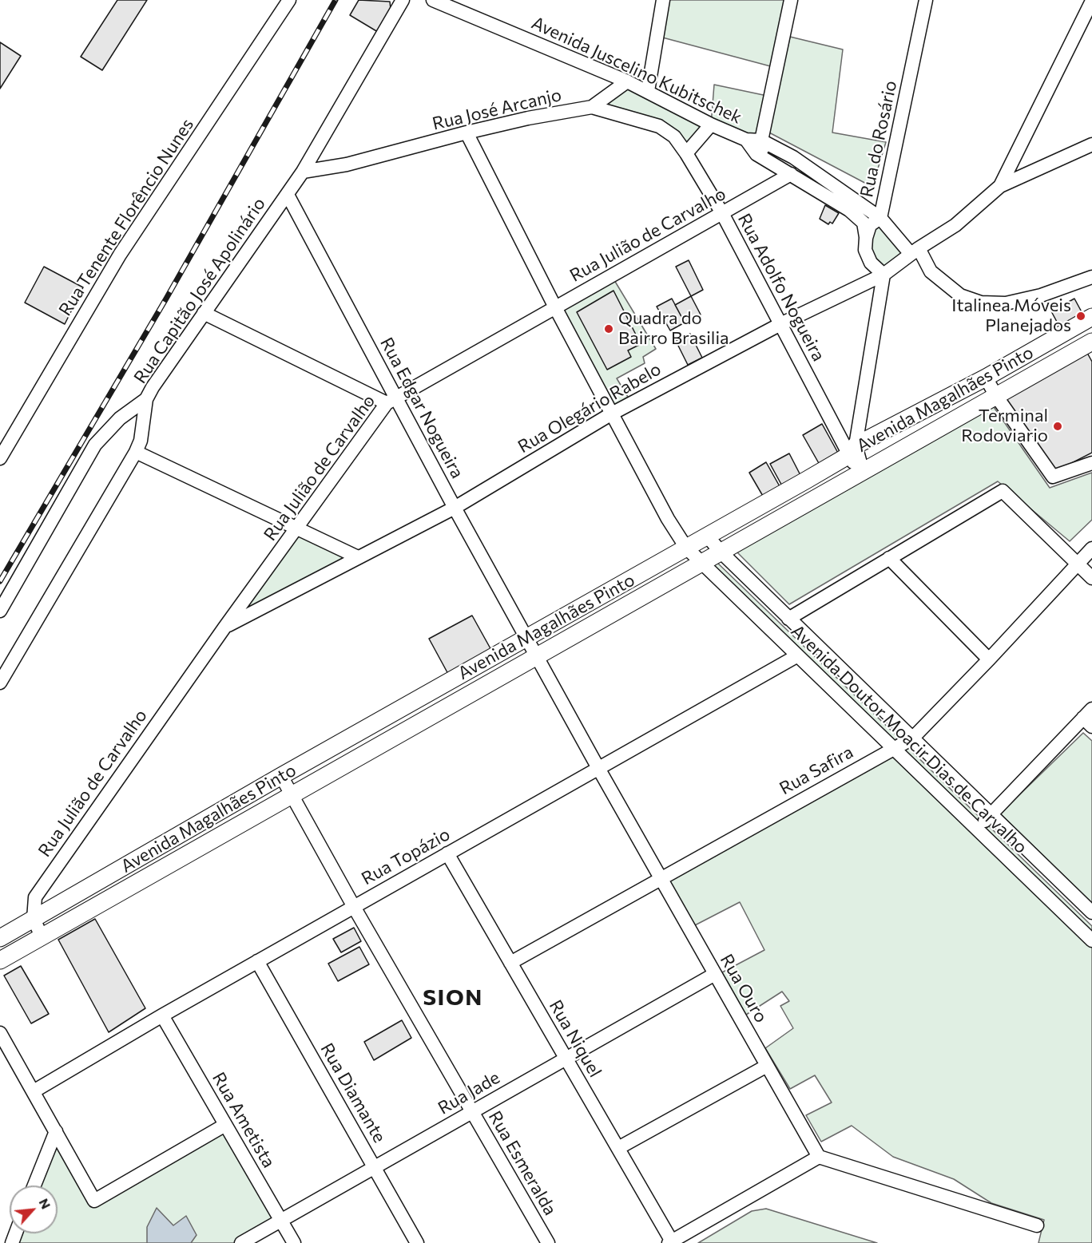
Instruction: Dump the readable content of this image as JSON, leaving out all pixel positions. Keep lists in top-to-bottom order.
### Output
{
  "streets": {
    "main road": ["Avenida Magalhães Pinto"],
    "street": [
      "Avenida Juscelino Kubitschek",
      "Rua José Arcanjo",
      "Rua do Rosário",
      "Rua Tenente Florêncio Nunes",
      "Rua Julião de Carvalho",
      "Rua Adolfo Nogueira",
      "Rua Capitão José Apolinário",
      "Rua Edgar Nogueira",
      "Rua Olegário Rabelo",
      "Avenida Doutor Moacir Dias de Carvalho",
      "Rua Safira",
      "Rua Topázio",
      "Rua Ouro",
      "Rua Niquel",
      "Rua Diamante",
      "Rua Jade",
      "Rua Ametista",
      "Rua Esmeralda"
    ]
  },
  "crossings": [
    ["Avenida Juscelino Kubitschek", "Rua do Rosário"],
    ["Avenida Juscelino Kubitschek", "Rua Julião de Carvalho"],
    ["Avenida Juscelino Kubitschek", "Rua Olegário Rabelo"],
    ["Rua José Arcanjo", "Rua Adolfo Nogueira"],
    ["Rua José Arcanjo", "Rua Capitão José Apolinário"],
    ["Rua José Arcanjo", "Avenida Doutor Moacir Dias de Carvalho"],
    ["Rua Julião de Carvalho", "Rua Adolfo Nogueira"],
    ["Rua Julião de Carvalho", "Avenida Magalhães Pinto"],
    ["Rua Julião de Carvalho", "Rua Edgar Nogueira"],
    ["Rua Julião de Carvalho", "Rua Olegário Rabelo"],
    ["Rua Julião de Carvalho", "Avenida Doutor Moacir Dias de Carvalho"],
    ["Rua Adolfo Nogueira", "Avenida Magalhães Pinto"],
    ["Rua Adolfo Nogueira", "Rua Olegário Rabelo"],
    ["Rua Capitão José Apolinário", "Rua Edgar Nogueira"],
    ["Avenida Magalhães Pinto", "Rua Edgar Nogueira"],
    ["Avenida Magalhães Pinto", "Avenida Doutor Moacir Dias de Carvalho"],
    ["Avenida Magalhães Pinto", "Rua Ouro"],
    ["Avenida Magalhães Pinto", "Rua Esmeralda"],
    ["Rua Edgar Nogueira", "Rua Olegário Rabelo"],
    ["Rua Edgar Nogueira", "Rua Ouro"],
    ["Rua Olegário Rabelo", "Avenida Doutor Moacir Dias de Carvalho"],
    ["Avenida Doutor Moacir Dias de Carvalho", "Rua Safira"],
    ["Avenida Doutor Moacir Dias de Carvalho", "Rua Topázio"],
    ["Rua Safira", "Rua Ouro"],
    ["Rua Safira", "Rua Niquel"],
    ["Rua Topázio", "Rua Ouro"],
    ["Rua Topázio", "Rua Niquel"],
    ["Rua Topázio", "Rua Diamante"],
    ["Rua Topázio", "Rua Ametista"],
    ["Rua Topázio", "Rua Esmeralda"],
    ["Rua Ouro", "Rua Jade"],
    ["Rua Niquel", "Rua Jade"],
    ["Rua Diamante", "Rua Jade"],
    ["Rua Jade", "Rua Ametista"],
    ["Rua Jade", "Rua Esmeralda"]
  ],
  "districts": ["SION"],
  "places": ["Italinea Móveis Planejados", "Quadra do Bairro Brasilia", "Terminal Rodoviario"],
  "north": "top right"
}
